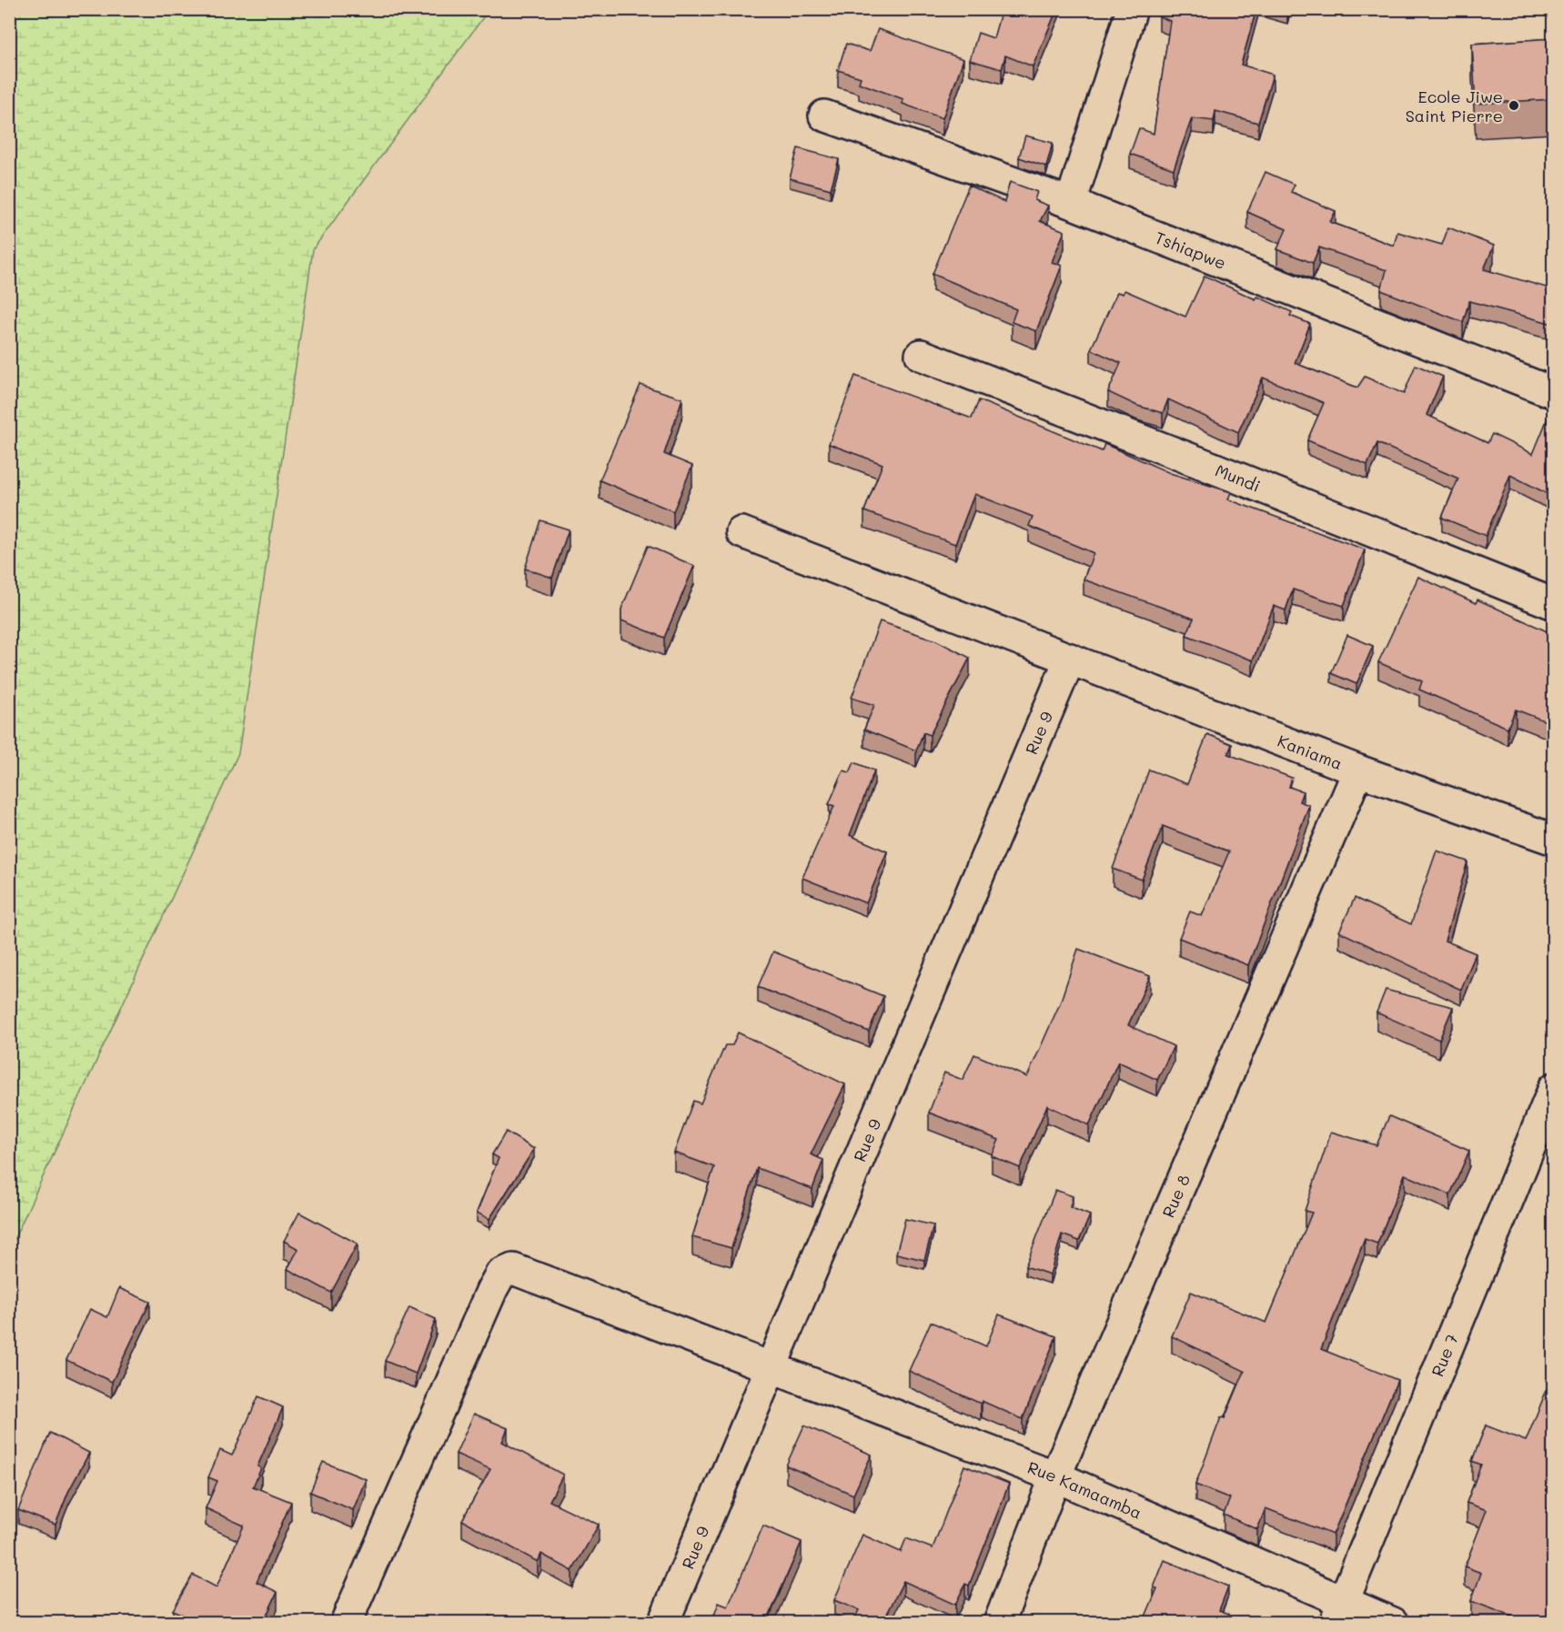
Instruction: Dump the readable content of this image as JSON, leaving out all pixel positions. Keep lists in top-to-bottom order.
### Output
{
  "streets": {
    "street": [
      "Tshiapwe",
      "Mundi",
      "Rue 9",
      "Kaniama",
      "Rue 8",
      "Rue 7",
      "Rue Kamaamba"
    ]
  },
  "crossings": [
    ["Rue 9", "Kaniama"],
    ["Rue 9", "Rue Kamaamba"],
    ["Kaniama", "Rue 8"],
    ["Rue 8", "Rue Kamaamba"],
    ["Rue 7", "Rue Kamaamba"]
  ],
  "places": ["Ecole Jiwe Saint Pierre"]
}
